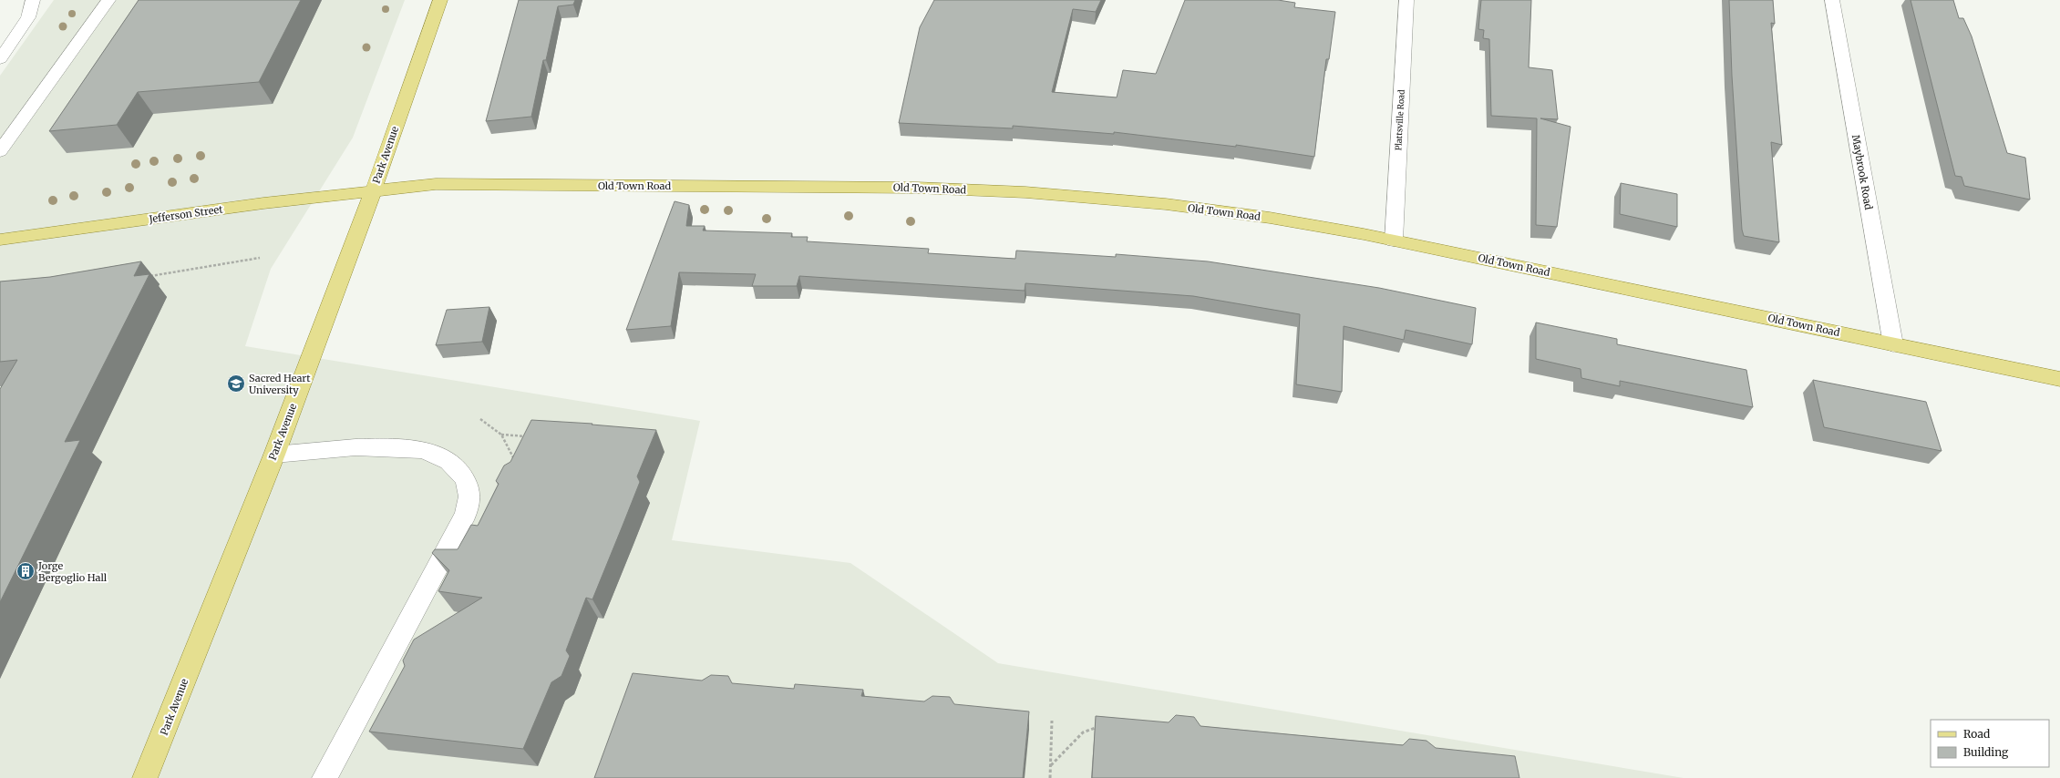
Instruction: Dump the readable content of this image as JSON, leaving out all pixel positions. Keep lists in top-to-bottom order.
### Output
{
  "streets": {
    "main road": ["Park Avenue", "Old Town Road", "Jefferson Street"],
    "street": ["Plattsville Road", "Maybrook Road"]
  },
  "crossings": [
    ["Plattsville Road", "Old Town Road"],
    ["Park Avenue", "Old Town Road"],
    ["Park Avenue", "Jefferson Street"],
    ["Maybrook Road", "Old Town Road"],
    ["Old Town Road", "Jefferson Street"]
  ],
  "places": {
    "school or university": ["Sacred Heart University"],
    "building": ["Jorge Bergoglio Hall"]
  },
  "legend": ["Road", "Building"]
}
